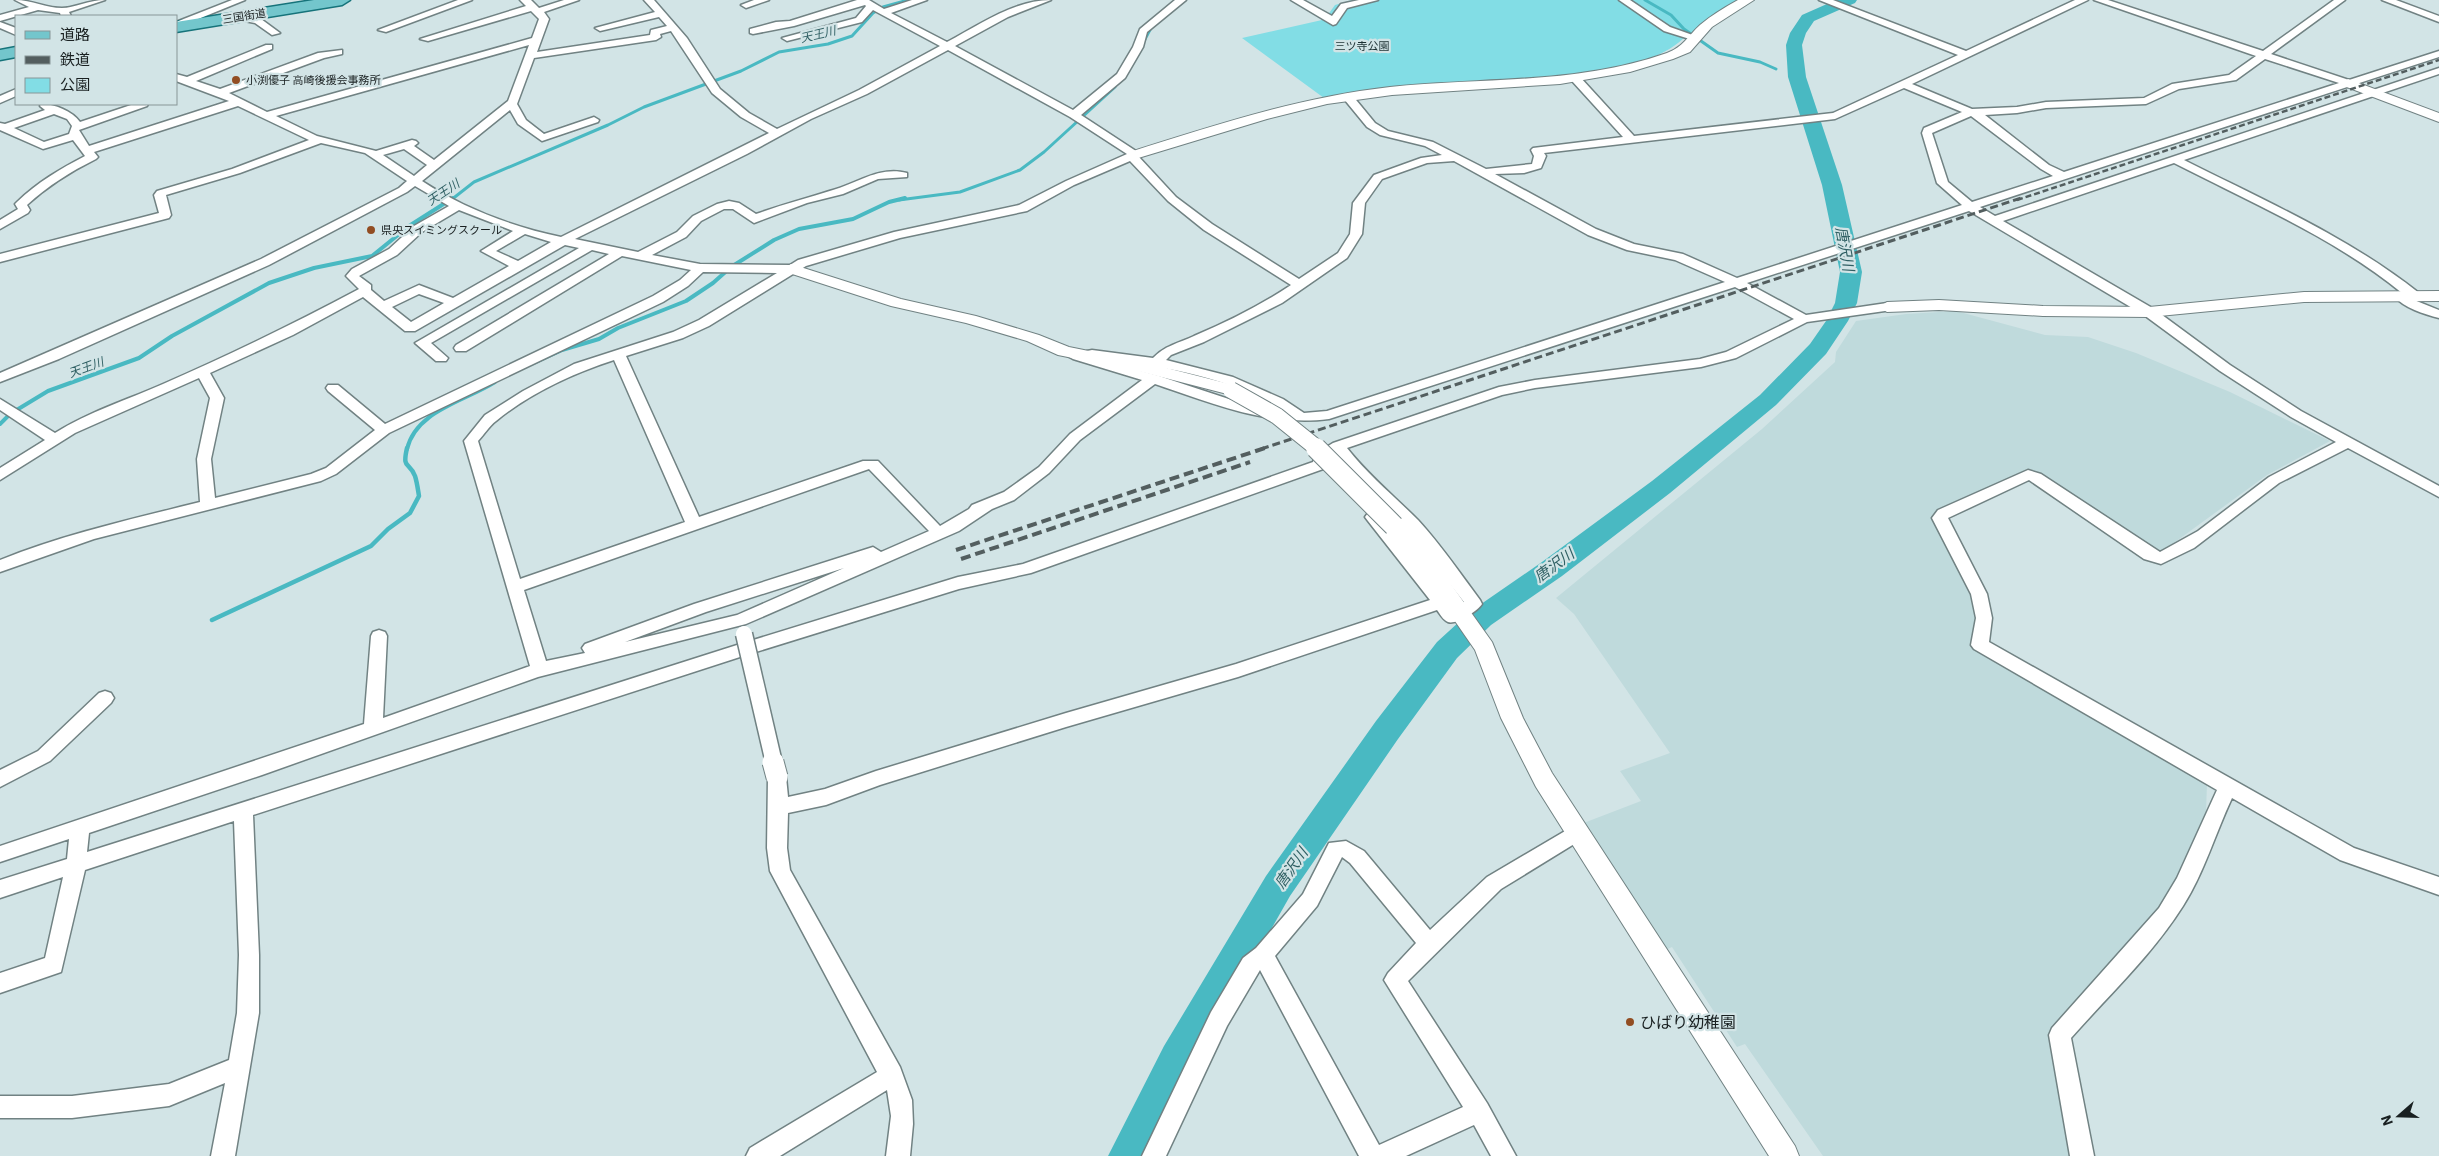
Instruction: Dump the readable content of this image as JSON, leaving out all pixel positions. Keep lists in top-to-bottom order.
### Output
{
  "streets": {
    "main road": ["三国街道"]
  },
  "water": ["天王川", "唐沢川"],
  "parks": ["三ツ寺公園"],
  "places": ["小渕優子 高崎後援会事務所", "県央スイミングスクール", "ひばり幼稚園"],
  "legend": ["道路", "鉄道", "公園"],
  "north": "left"
}
